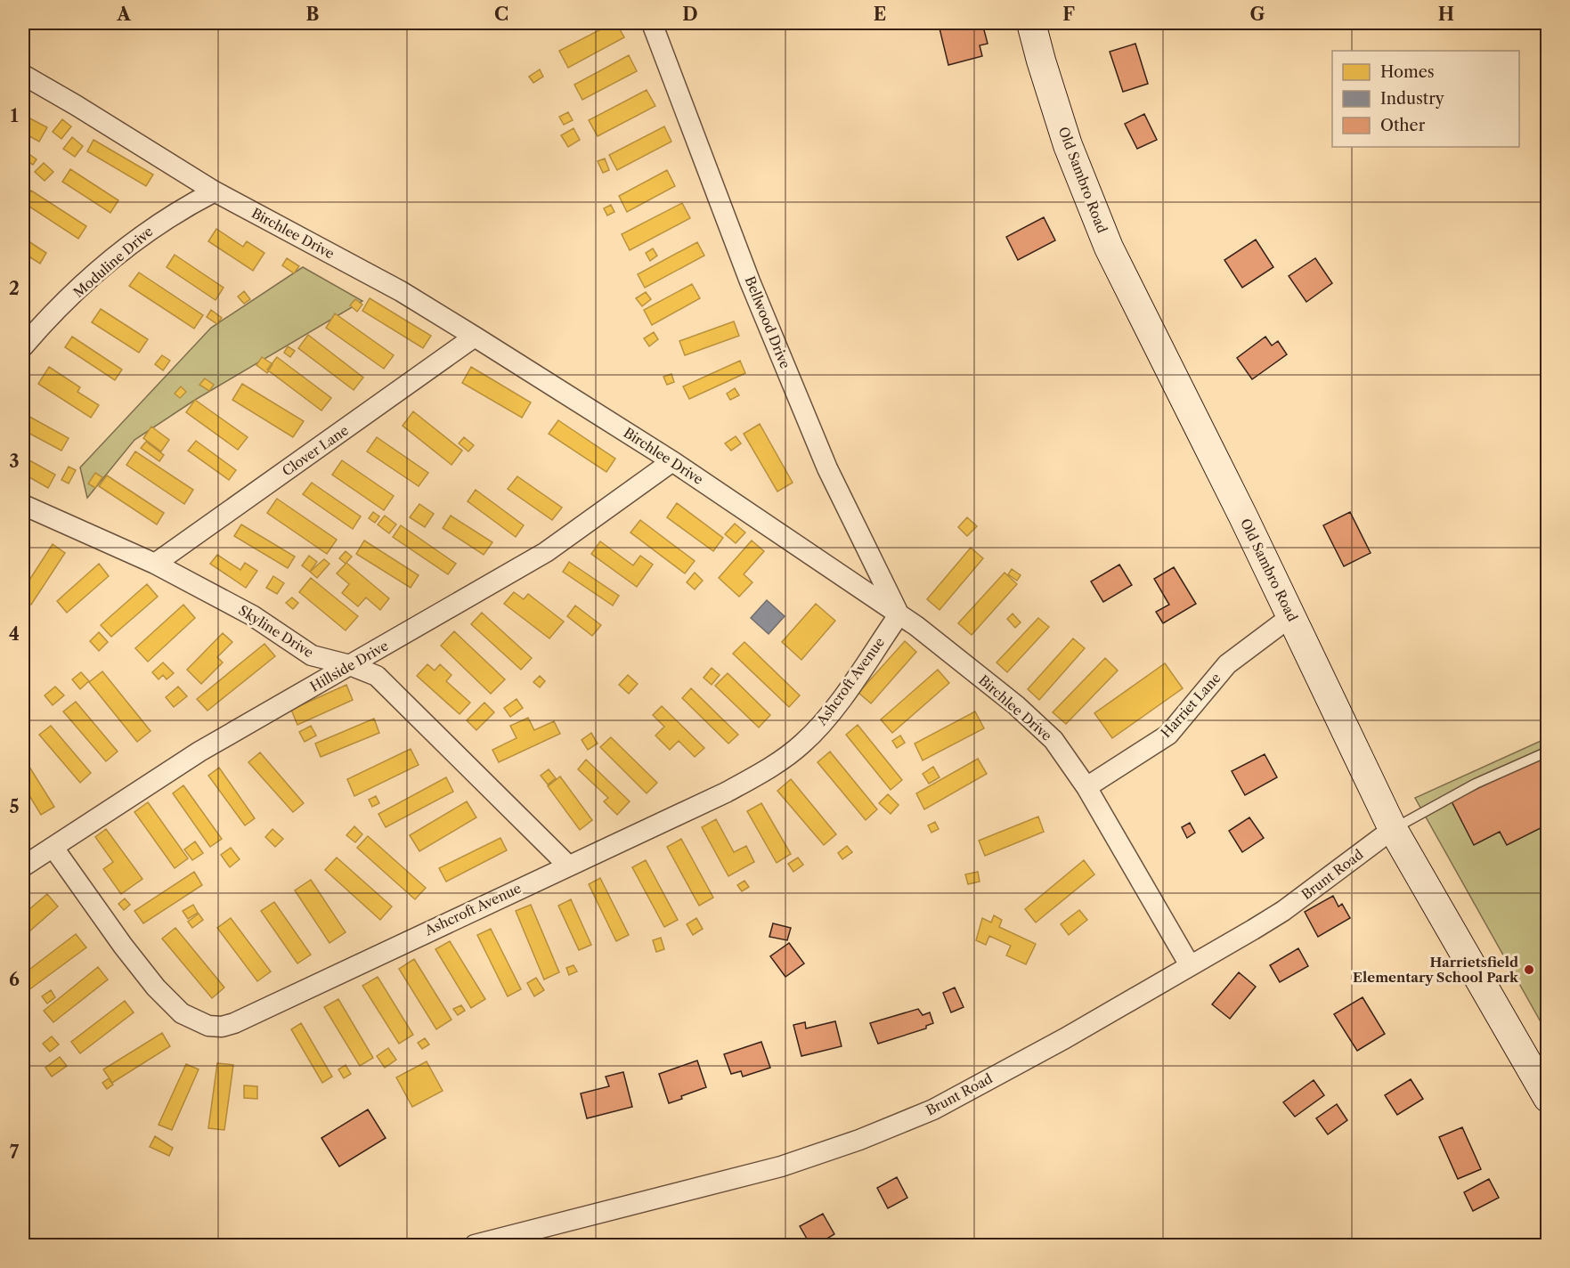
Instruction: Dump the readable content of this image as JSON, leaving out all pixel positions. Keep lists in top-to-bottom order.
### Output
{
  "streets": {
    "main road": ["Old Sambro Road"],
    "street": [
      "Birchlee Drive",
      "Moduline Drive",
      "Bellwood Drive",
      "Clover Lane",
      "Skyline Drive",
      "Hillside Drive",
      "Ashcroft Avenue",
      "Harriet Lane",
      "Brunt Road"
    ]
  },
  "crossings": [
    ["Old Sambro Road", "Harriet Lane"],
    ["Old Sambro Road", "Brunt Road"],
    ["Birchlee Drive", "Moduline Drive"],
    ["Birchlee Drive", "Bellwood Drive"],
    ["Birchlee Drive", "Clover Lane"],
    ["Birchlee Drive", "Hillside Drive"],
    ["Birchlee Drive", "Ashcroft Avenue"],
    ["Birchlee Drive", "Harriet Lane"],
    ["Birchlee Drive", "Brunt Road"],
    ["Bellwood Drive", "Ashcroft Avenue"],
    ["Clover Lane", "Skyline Drive"],
    ["Skyline Drive", "Hillside Drive"],
    ["Skyline Drive", "Ashcroft Avenue"],
    ["Hillside Drive", "Ashcroft Avenue"]
  ],
  "places": ["Harrietsfield Elementary School Park"],
  "legend": ["Homes", "Industry", "Other"],
  "grid": {
    "columns": [
      "A",
      "B",
      "C",
      "D",
      "E",
      "F",
      "G",
      "H"
    ],
    "rows": [
      "1",
      "2",
      "3",
      "4",
      "5",
      "6",
      "7"
    ]
  }
}
